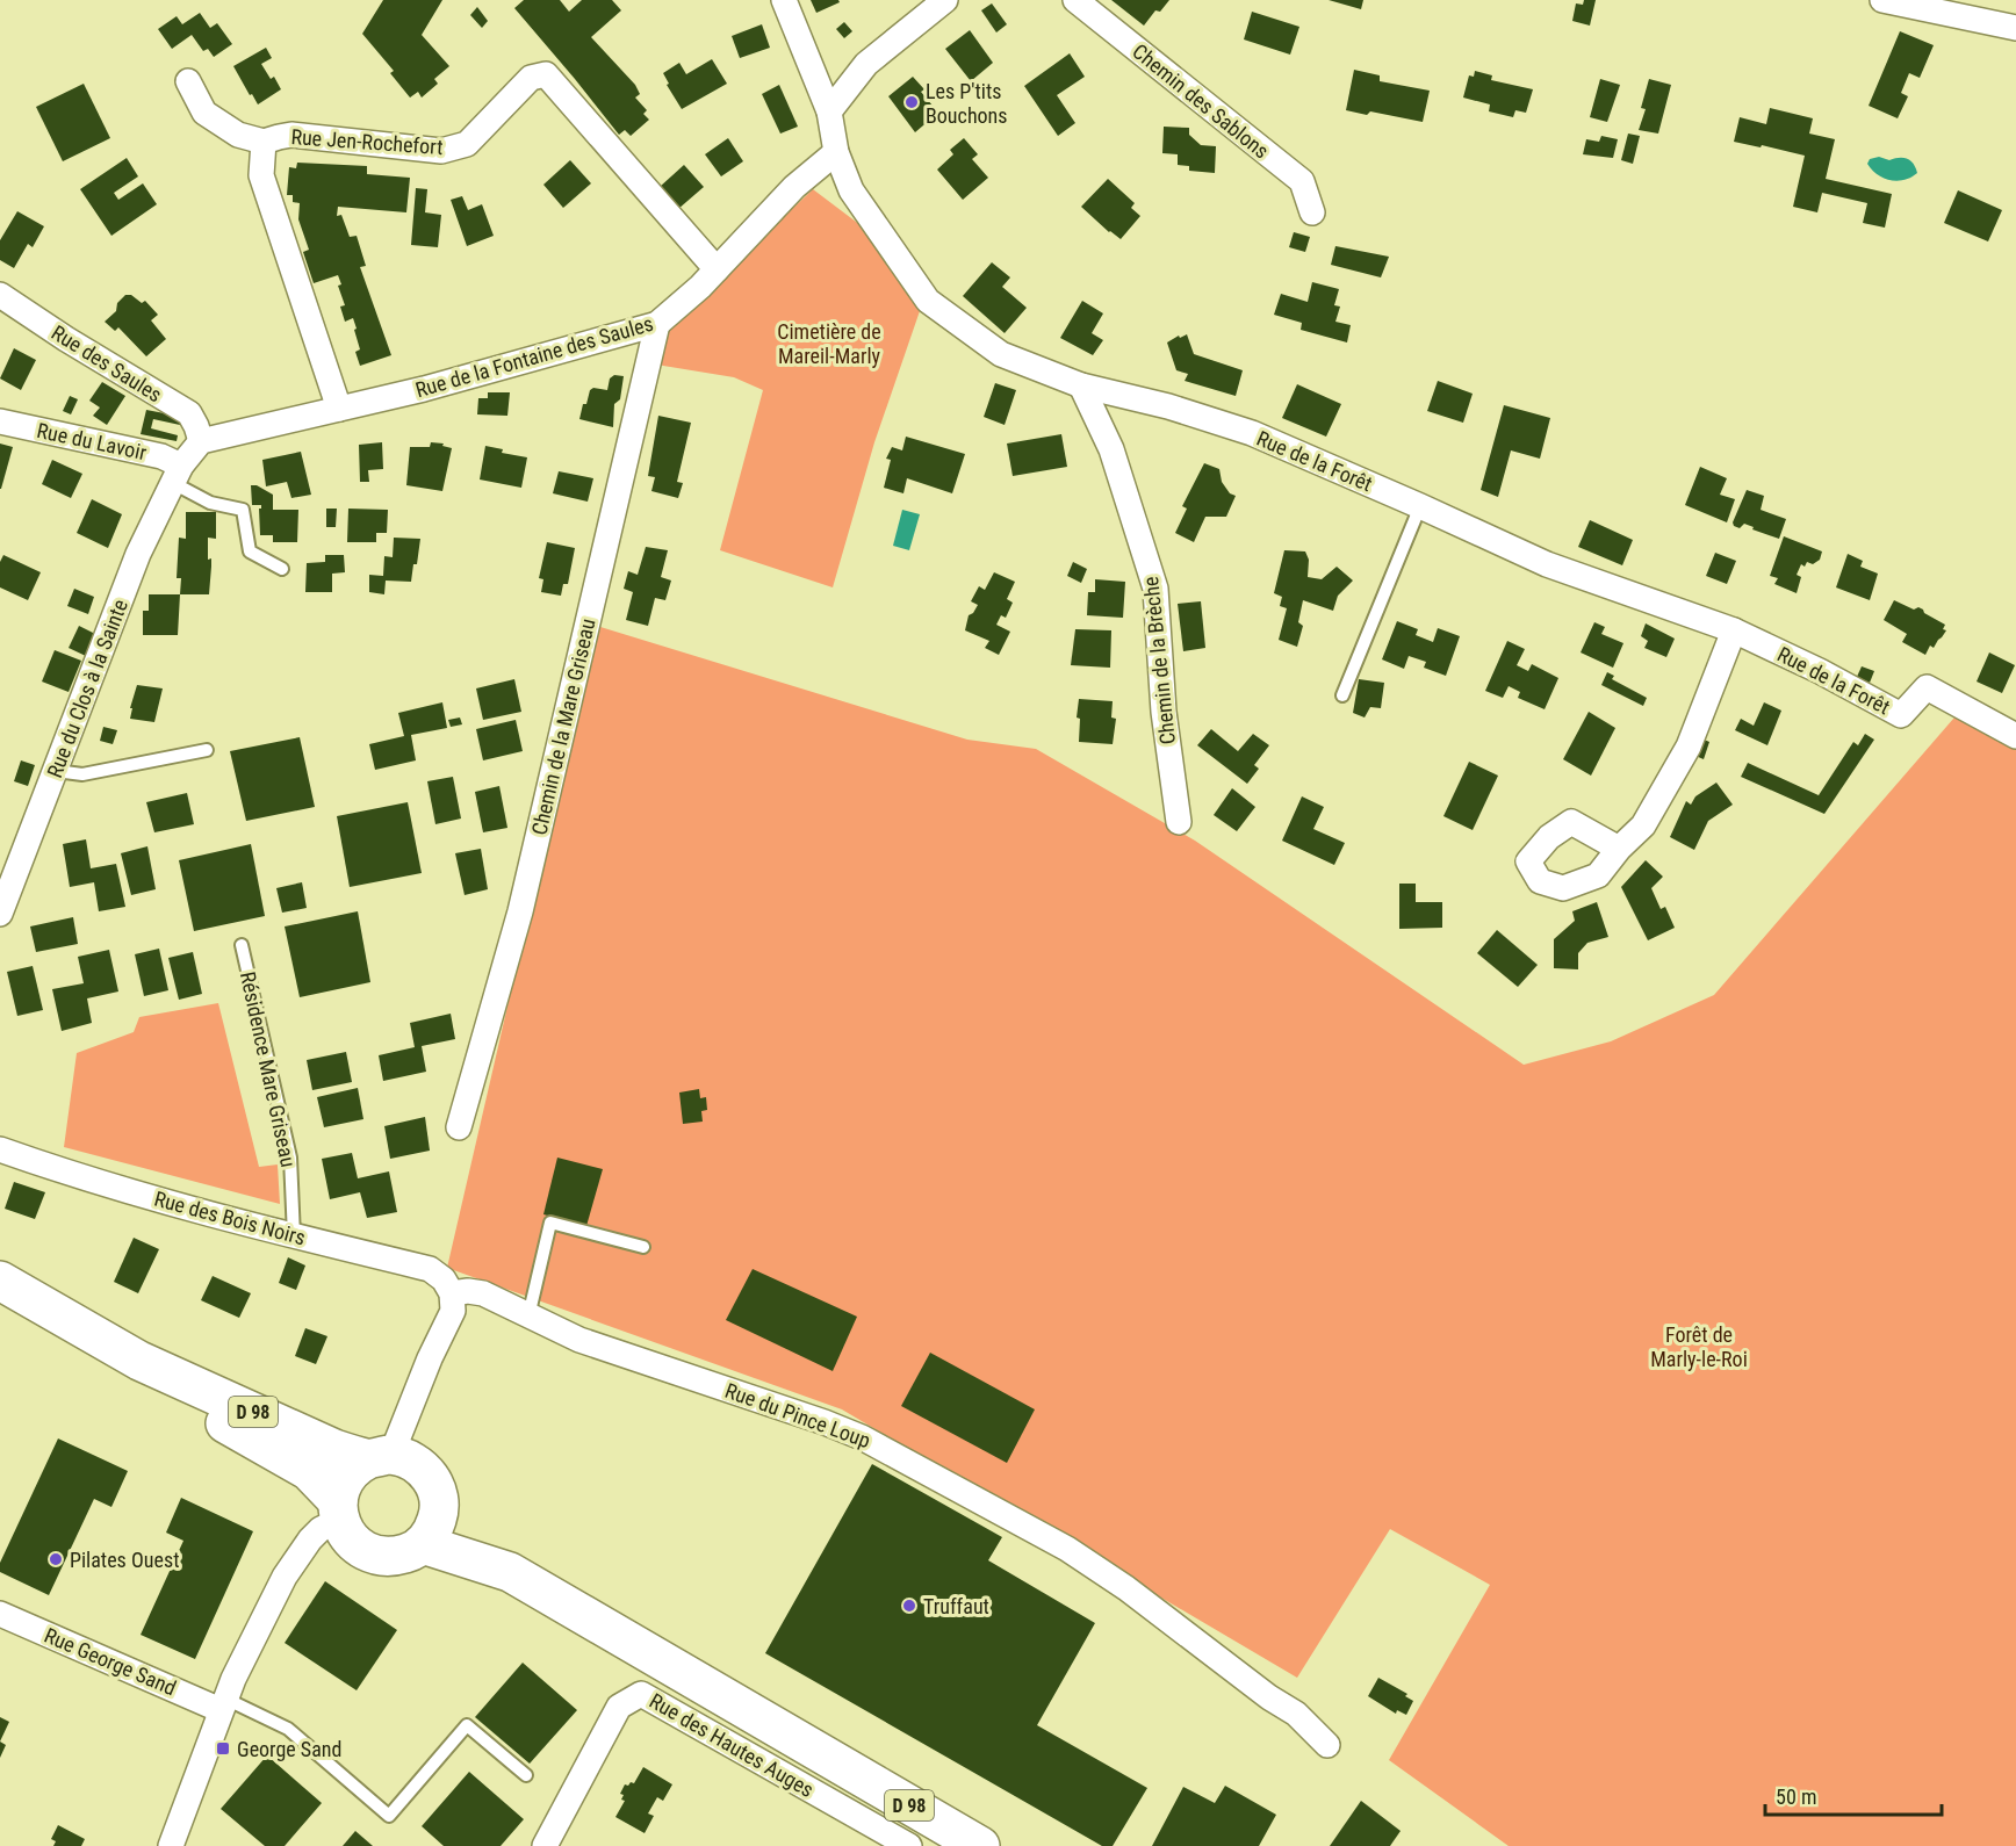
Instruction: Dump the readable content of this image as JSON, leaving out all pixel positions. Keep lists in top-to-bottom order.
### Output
{
  "streets": {
    "main road": ["D 98"],
    "street": [
      "Chemin des Sablons",
      "Rue Jen-Rochefort",
      "Rue de la Fontaine des Saules",
      "Rue des Saules",
      "Rue du Lavoir",
      "Rue de la Forêt",
      "Chemin de la Brèche",
      "Rue du Clos à la Sainte",
      "Chemin de la Mare Griseau",
      "Rue des Bois Noirs",
      "Rue du Pince Loup",
      "Rue George Sand",
      "Rue des Hautes Auges"
    ],
    "lane": ["Résidence Mare Griseau"]
  },
  "crossings": [
    ["Rue Jen-Rochefort", "Rue de la Fontaine des Saules"],
    ["Rue de la Fontaine des Saules", "Rue des Saules"],
    ["Rue de la Fontaine des Saules", "Rue de la Forêt"],
    ["Rue de la Fontaine des Saules", "Chemin de la Mare Griseau"],
    ["Rue du Lavoir", "Rue du Clos à la Sainte"],
    ["Rue de la Forêt", "Chemin de la Brèche"],
    ["Résidence Mare Griseau", "Rue des Bois Noirs"],
    ["Rue des Bois Noirs", "Rue du Pince Loup"]
  ],
  "parks": ["Cimetière de Mareil-Marly", "Forêt de Marly-le-Roi"],
  "places": {
    "other": ["Les P'tits Bouchons", "Pilates Ouest", "Truffaut"],
    "transit": ["George Sand"]
  },
  "scale_bar": "50 m"
}
